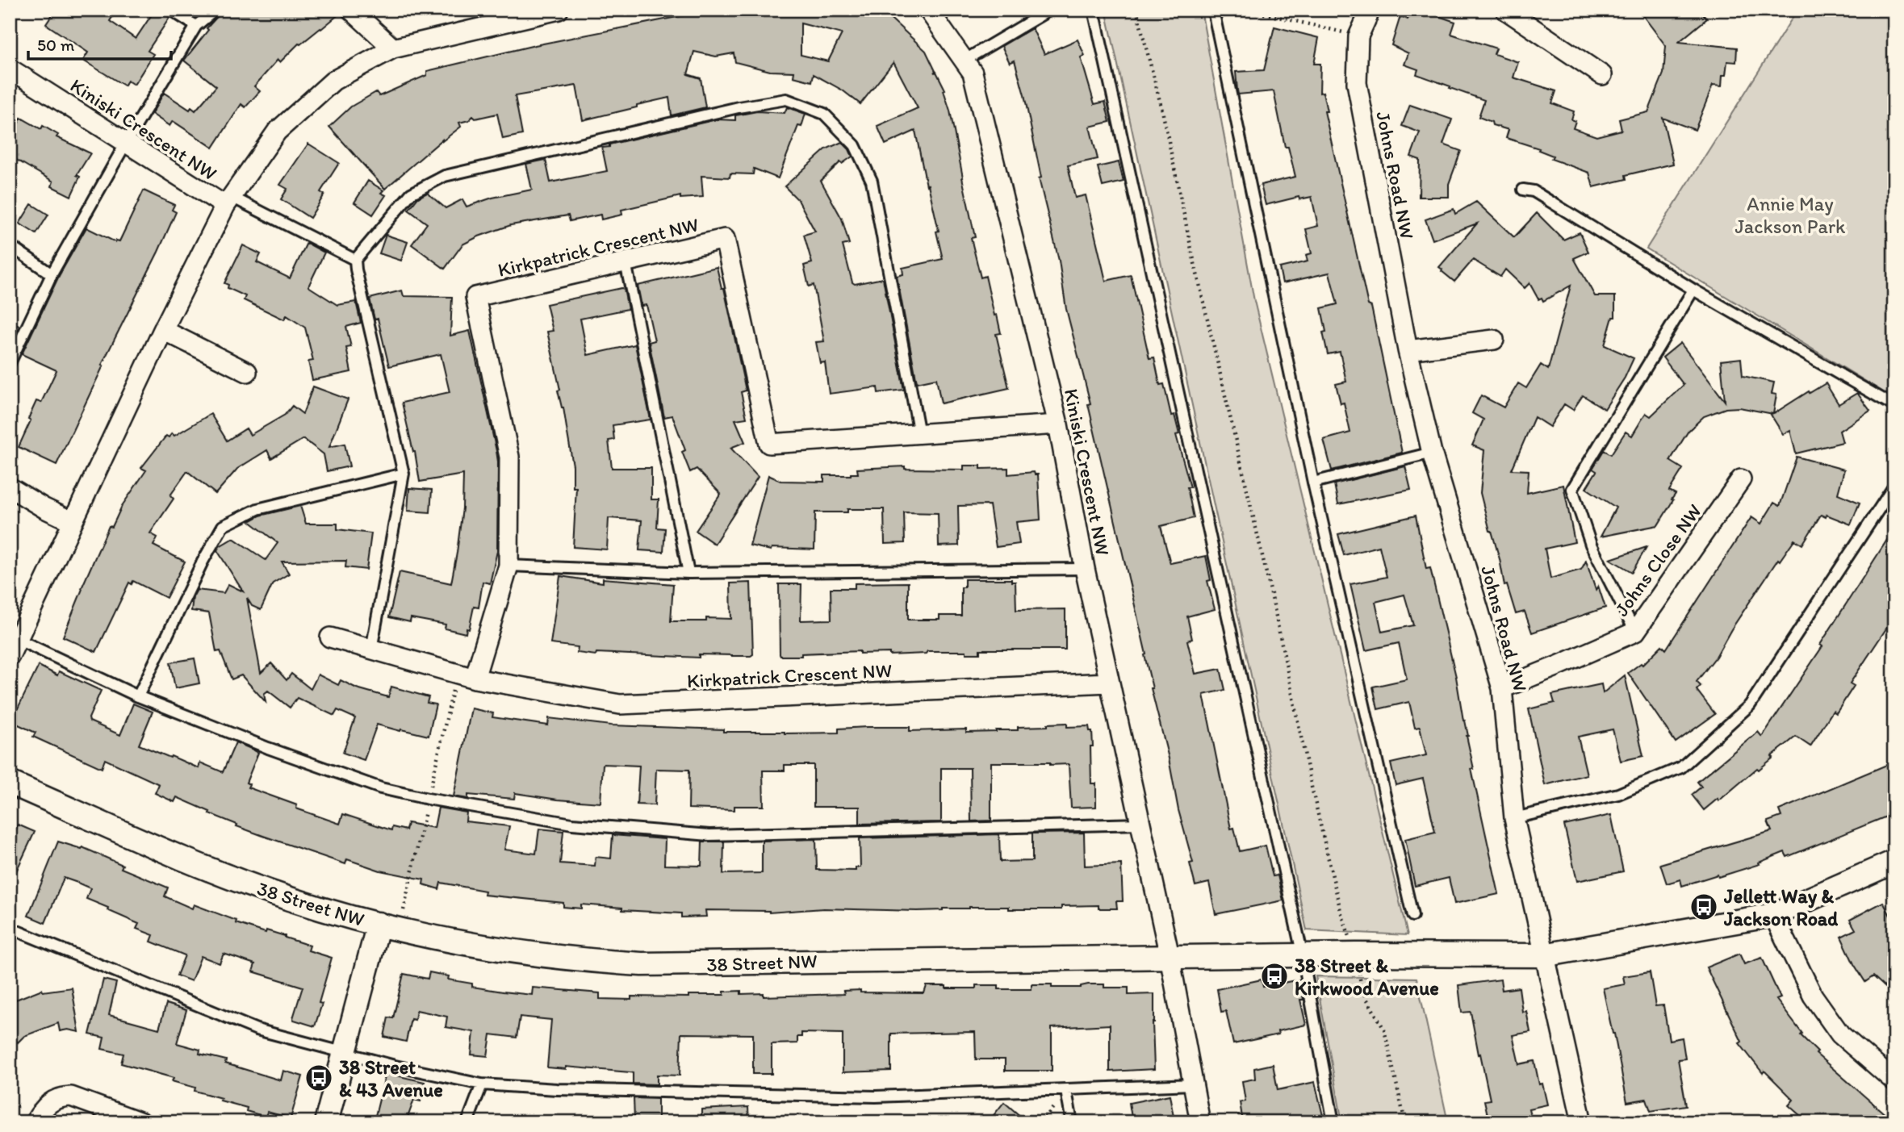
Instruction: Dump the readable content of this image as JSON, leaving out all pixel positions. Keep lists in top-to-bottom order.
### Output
{
  "streets": {
    "street": [
      "Kiniski Crescent NW",
      "Johns Road NW",
      "Kirkpatrick Crescent NW",
      "Johns Close NW",
      "38 Street NW"
    ]
  },
  "crossings": [
    ["Kiniski Crescent NW", "Kirkpatrick Crescent NW"],
    ["Kiniski Crescent NW", "38 Street NW"],
    ["Johns Road NW", "Johns Close NW"],
    ["Johns Road NW", "38 Street NW"]
  ],
  "parks": ["Annie May Jackson Park"],
  "places": {
    "bus stop": ["Jellett Way & Jackson Road", "38 Street & Kirkwood Avenue", "38 Street & 43 Avenue"]
  },
  "scale_bar": "50 m"
}
